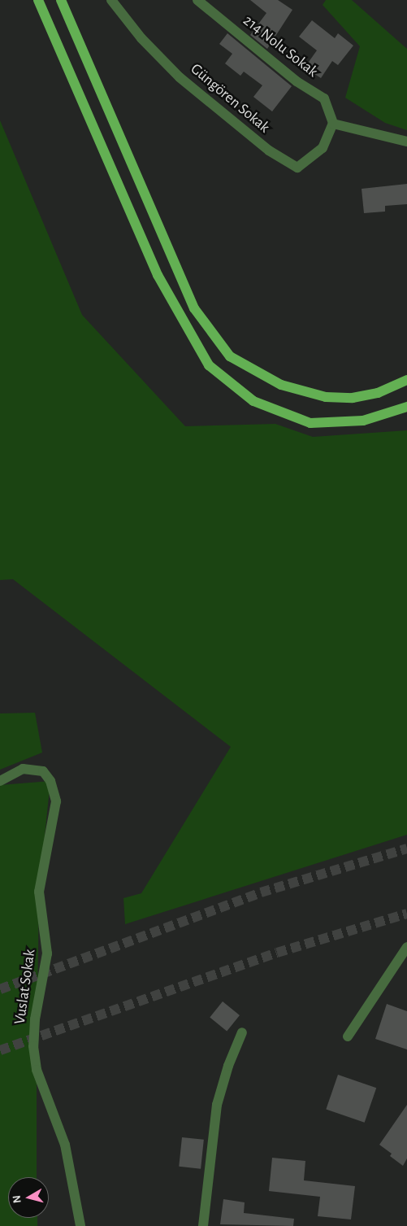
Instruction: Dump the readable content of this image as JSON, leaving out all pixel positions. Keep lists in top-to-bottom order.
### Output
{
  "streets": {
    "street": ["214 Nolu Sokak", "Güngören Sokak", "Vuslat Sokak"]
  },
  "crossings": [
    ["214 Nolu Sokak", "Güngören Sokak"]
  ],
  "north": "left"
}
